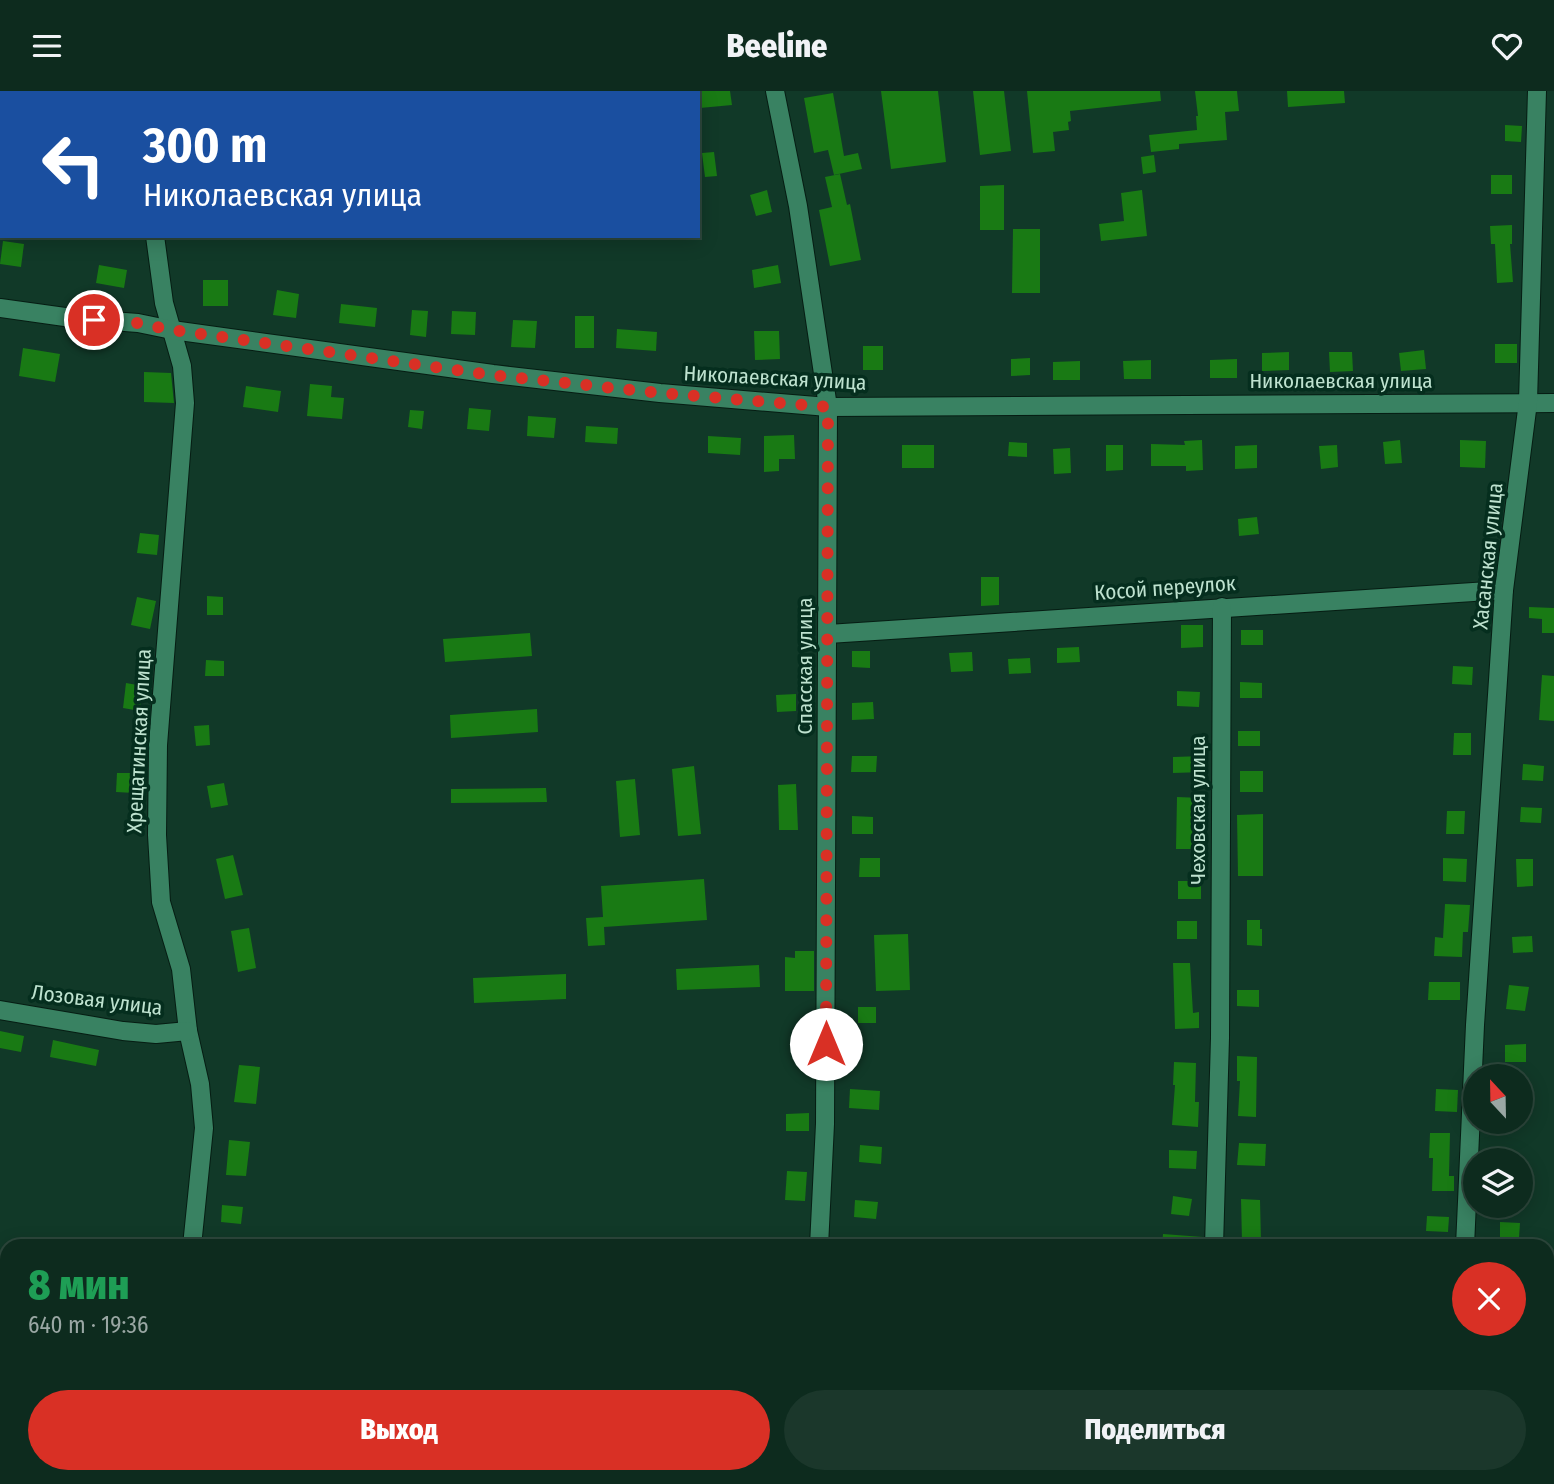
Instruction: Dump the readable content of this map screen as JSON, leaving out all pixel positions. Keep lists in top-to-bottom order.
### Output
{
  "streets": {
    "street": [
      "Николаевская улица",
      "Хасанская улица",
      "Косой переулок",
      "Спасская улица",
      "Хрещатинская улица",
      "Чеховская улица",
      "Лозовая улица"
    ]
  },
  "crossings": [
    ["Николаевская улица", "Хасанская улица"],
    ["Николаевская улица", "Спасская улица"],
    ["Николаевская улица", "Хрещатинская улица"],
    ["Хасанская улица", "Косой переулок"],
    ["Косой переулок", "Спасская улица"],
    ["Косой переулок", "Чеховская улица"],
    ["Хрещатинская улица", "Лозовая улица"]
  ],
  "north": "top",
  "page": {
    "header": "Beeline",
    "turn": ["300 m", "Николаевская улица"],
    "heading": ["8 мин", "640 m · 19:36"],
    "buttons": ["Выход", "Поделиться"]
  }
}
